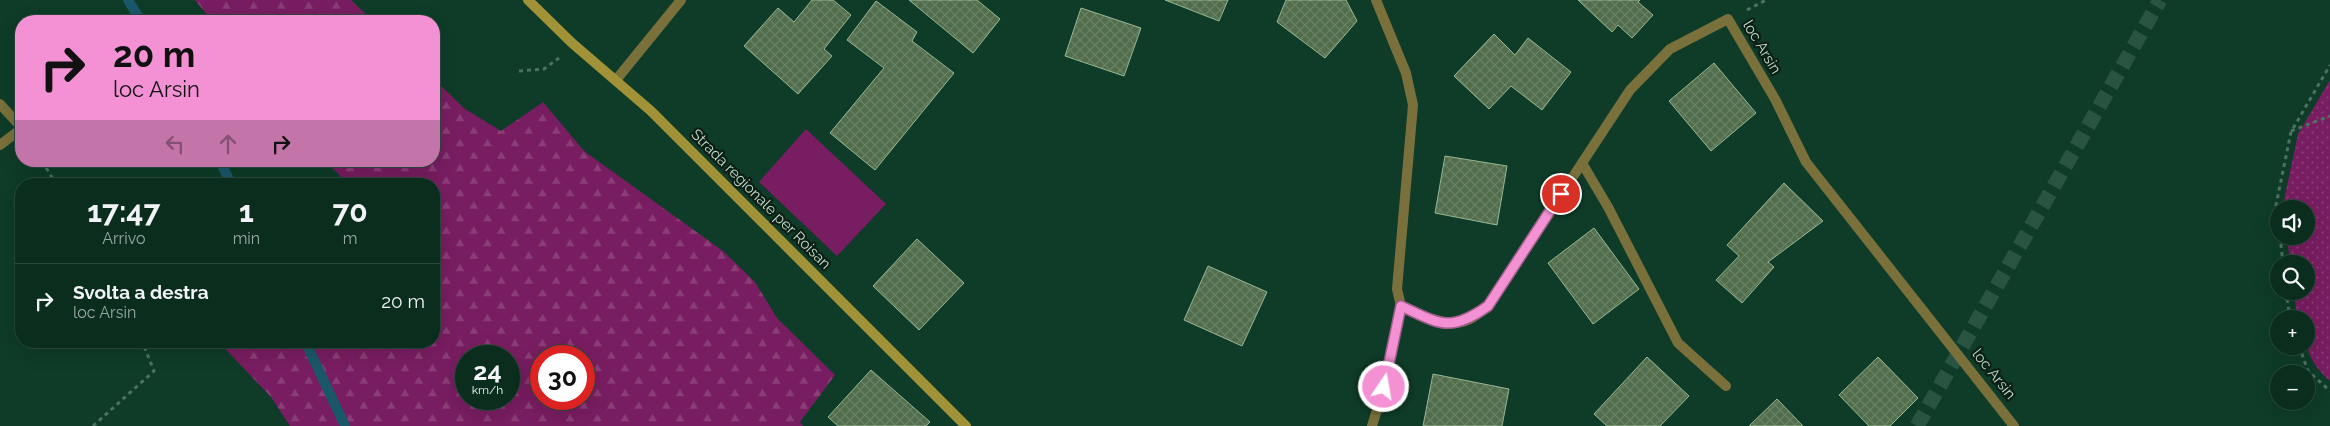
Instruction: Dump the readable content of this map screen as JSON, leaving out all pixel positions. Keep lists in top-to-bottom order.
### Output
{
  "streets": {
    "main road": ["Strada regionale per Roisan"],
    "street": ["loc Arsin"]
  },
  "page": {
    "turn": ["20 m", "loc Arsin"],
    "eta": [
      "17:47",
      "Arrivo",
      "1",
      "min",
      "70",
      "m"
    ],
    "map_buttons": ["+", "−"],
    "list": [
      {
        "name": "Svolta a destra",
        "note": "loc Arsin",
        "value": "20 m"
      }
    ],
    "speed": "24 km/h",
    "limit": "30"
  }
}
